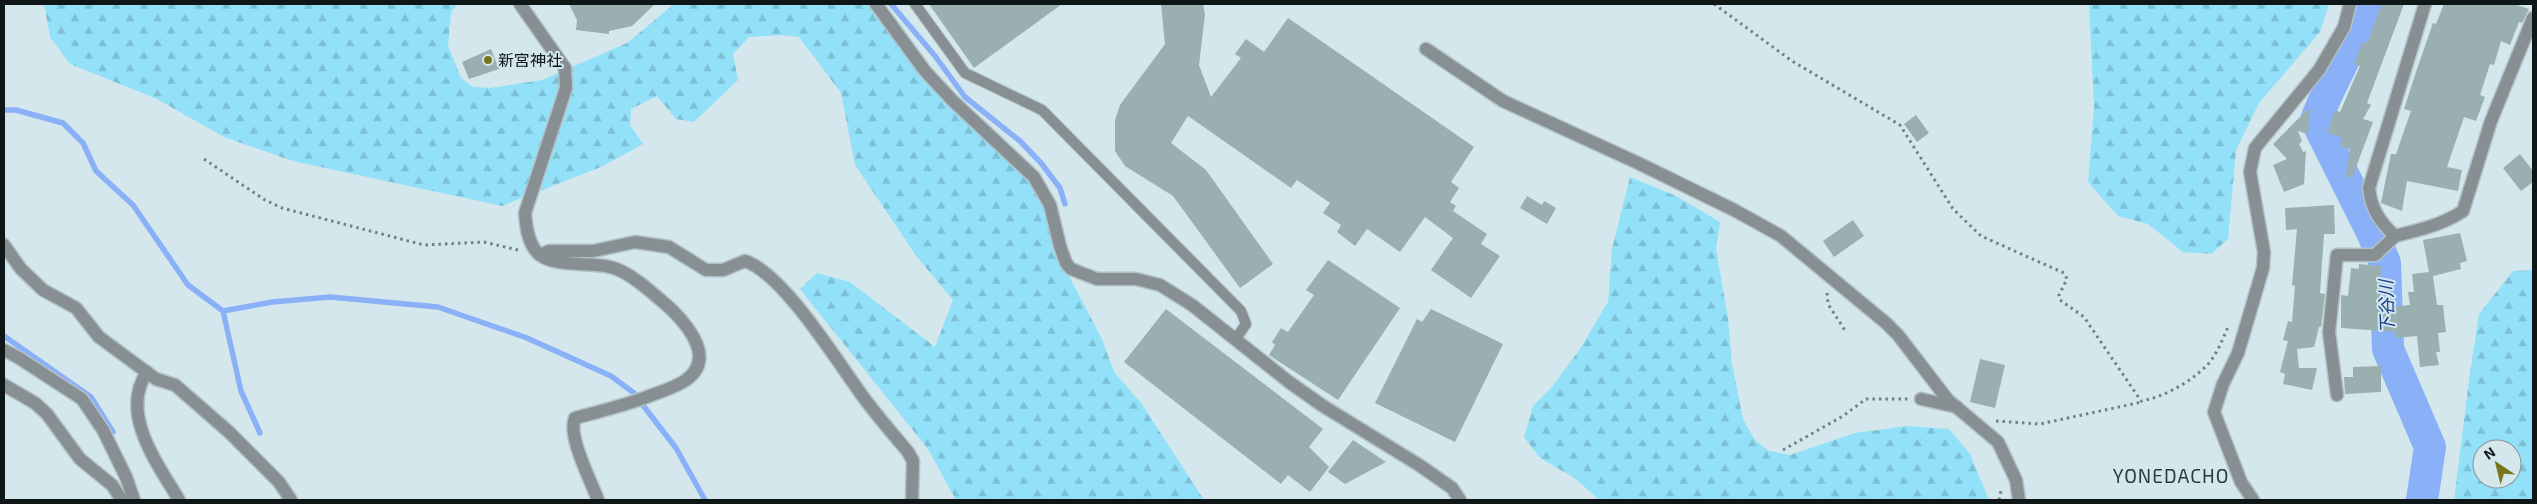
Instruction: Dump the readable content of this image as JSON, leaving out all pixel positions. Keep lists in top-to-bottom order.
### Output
{
  "districts": ["YONEDACHO"],
  "water": ["下谷川"],
  "places": ["新宮神社"],
  "north": "top left"
}
